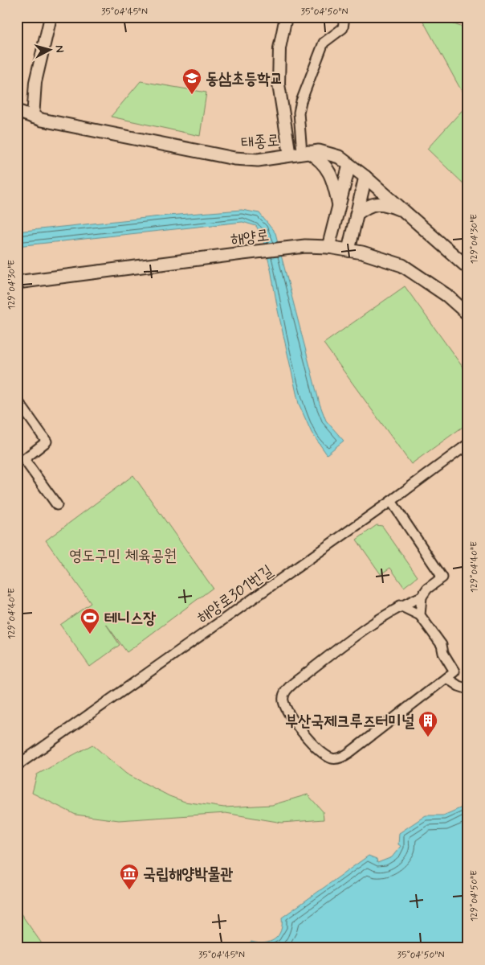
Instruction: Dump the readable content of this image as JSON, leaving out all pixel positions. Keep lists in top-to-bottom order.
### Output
{
  "streets": {
    "main road": ["태종로", "해양로"],
    "street": ["해양로301번길"]
  },
  "parks": ["영도구민 체육공원"],
  "places": {
    "school or university": ["동삼초등학교"],
    "sports": ["테니스장"],
    "building": ["부산국제크루즈터미널"],
    "museum": ["국립해양박물관"]
  },
  "north": "right",
  "coordinates": [
    "35°04'45\"N",
    "35°04'50\"N",
    "129°04'30\"E",
    "129°04'40\"E",
    "129°04'50\"E"
  ]
}
